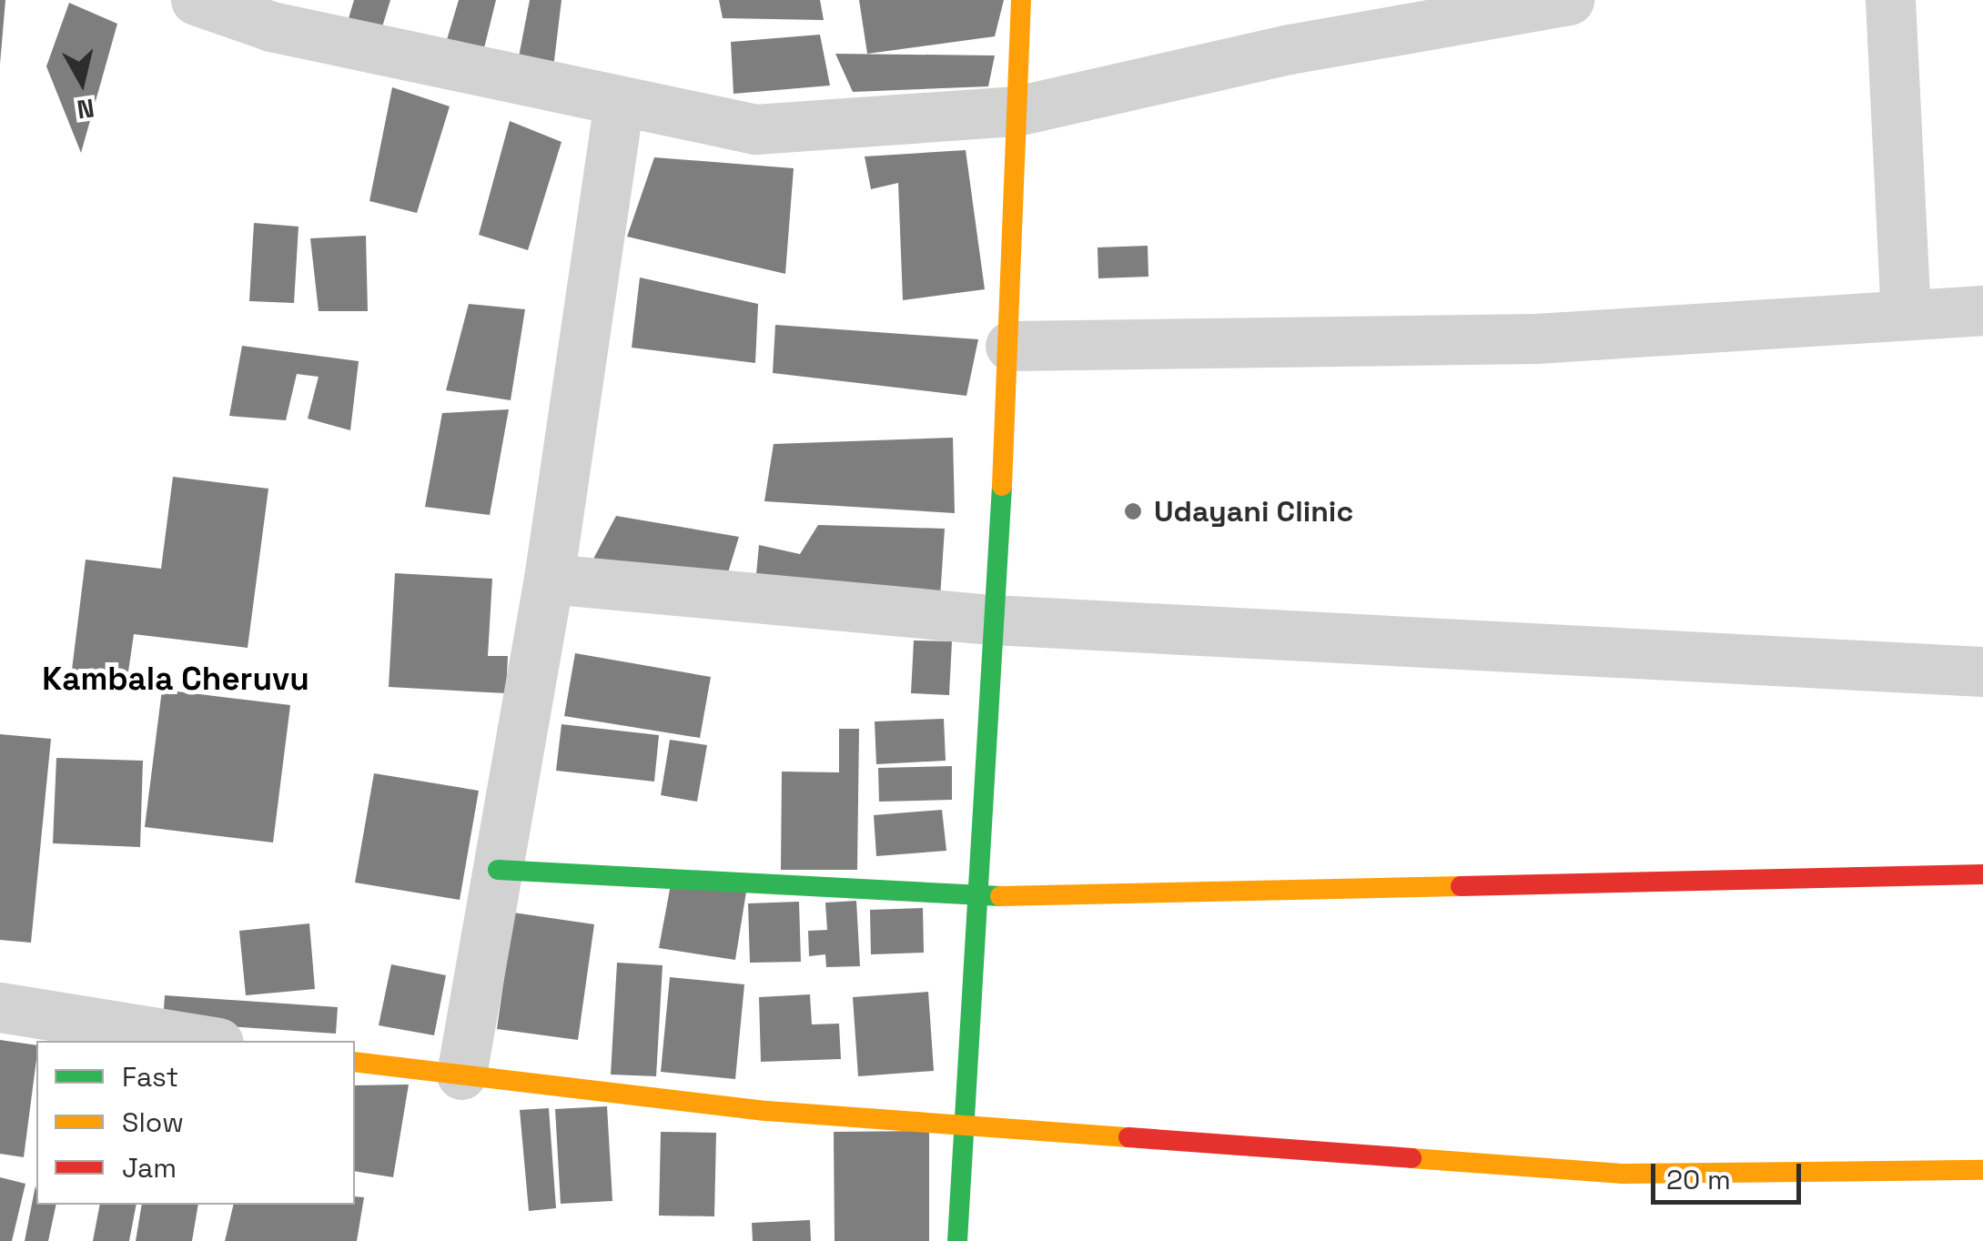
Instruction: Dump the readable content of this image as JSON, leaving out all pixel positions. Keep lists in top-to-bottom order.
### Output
{
  "districts": ["Kambala Cheruvu"],
  "places": ["Udayani Clinic"],
  "legend": ["Fast", "Slow", "Jam"],
  "scale_bar": "20 m",
  "north": "bottom"
}
